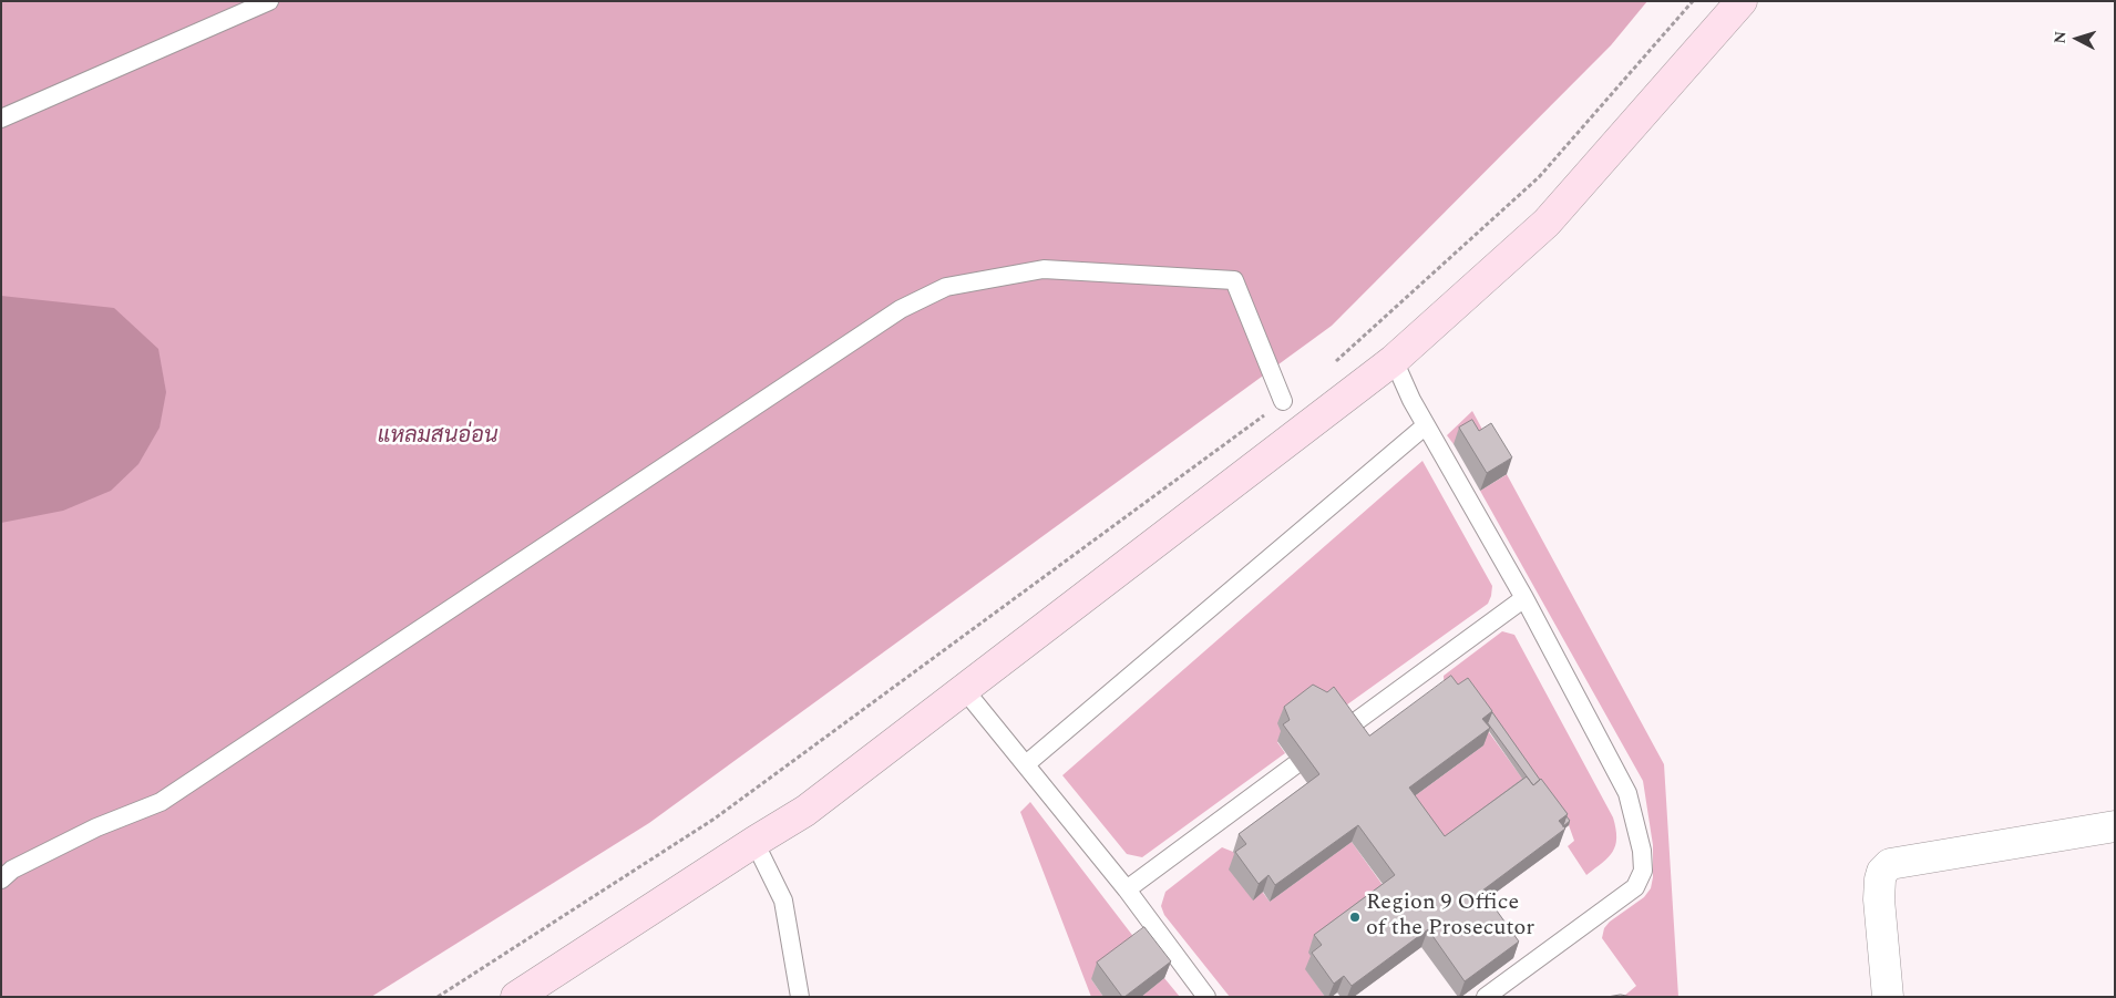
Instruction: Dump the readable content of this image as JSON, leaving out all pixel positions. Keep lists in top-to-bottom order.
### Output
{
  "parks": ["แหลมสนอ่อน"],
  "places": ["Region 9 Office of the Prosecutor"],
  "north": "left"
}
